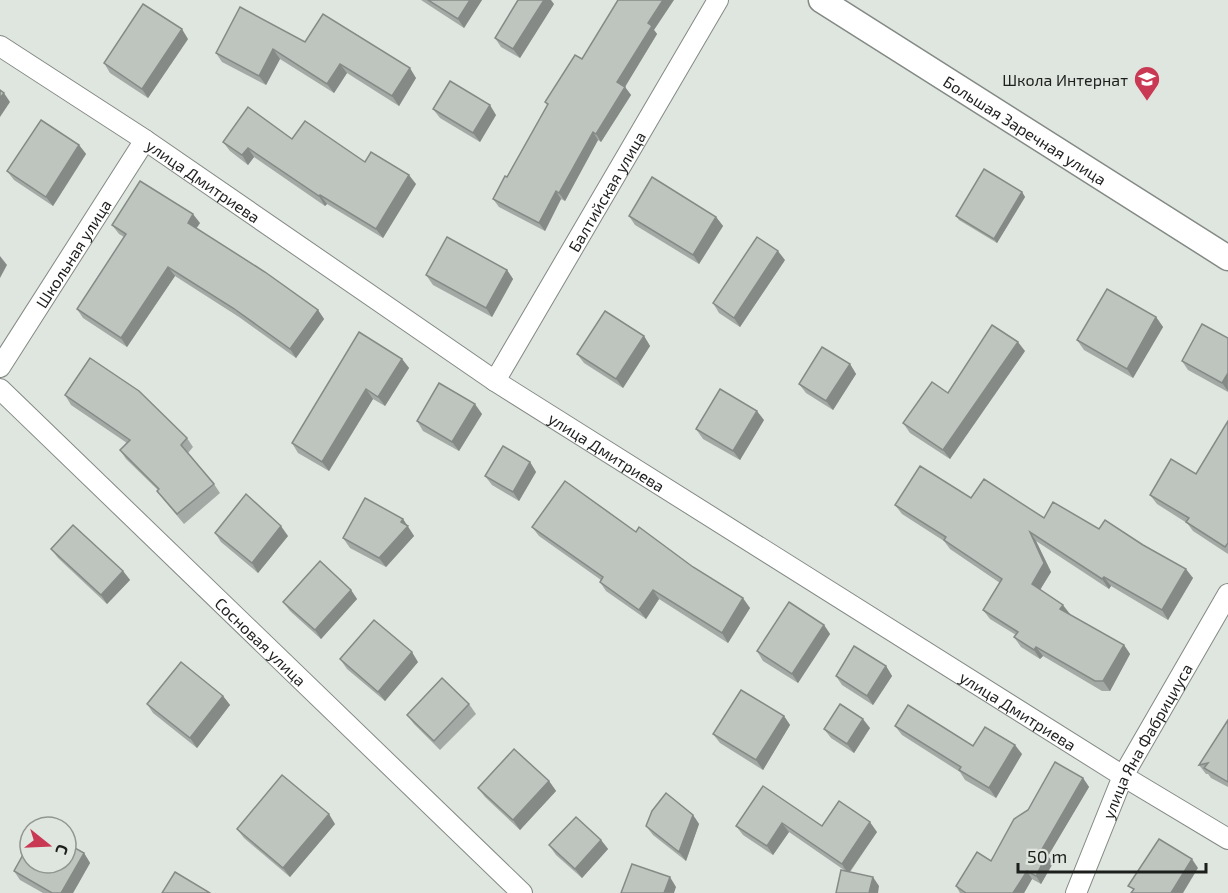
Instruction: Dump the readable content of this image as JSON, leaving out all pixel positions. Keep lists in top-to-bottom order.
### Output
{
  "streets": {
    "street": [
      "Большая Заречная улица",
      "улица Дмитриева",
      "Балтийская улица",
      "Школьная улица",
      "Сосновая улица",
      "улица Яна Фабрициуса"
    ]
  },
  "crossings": [
    ["улица Дмитриева", "Балтийская улица"],
    ["улица Дмитриева", "Школьная улица"],
    ["улица Дмитриева", "улица Яна Фабрициуса"]
  ],
  "places": {
    "school or university": ["Школа Интернат"]
  },
  "scale_bar": "50 m",
  "north": "right"
}
